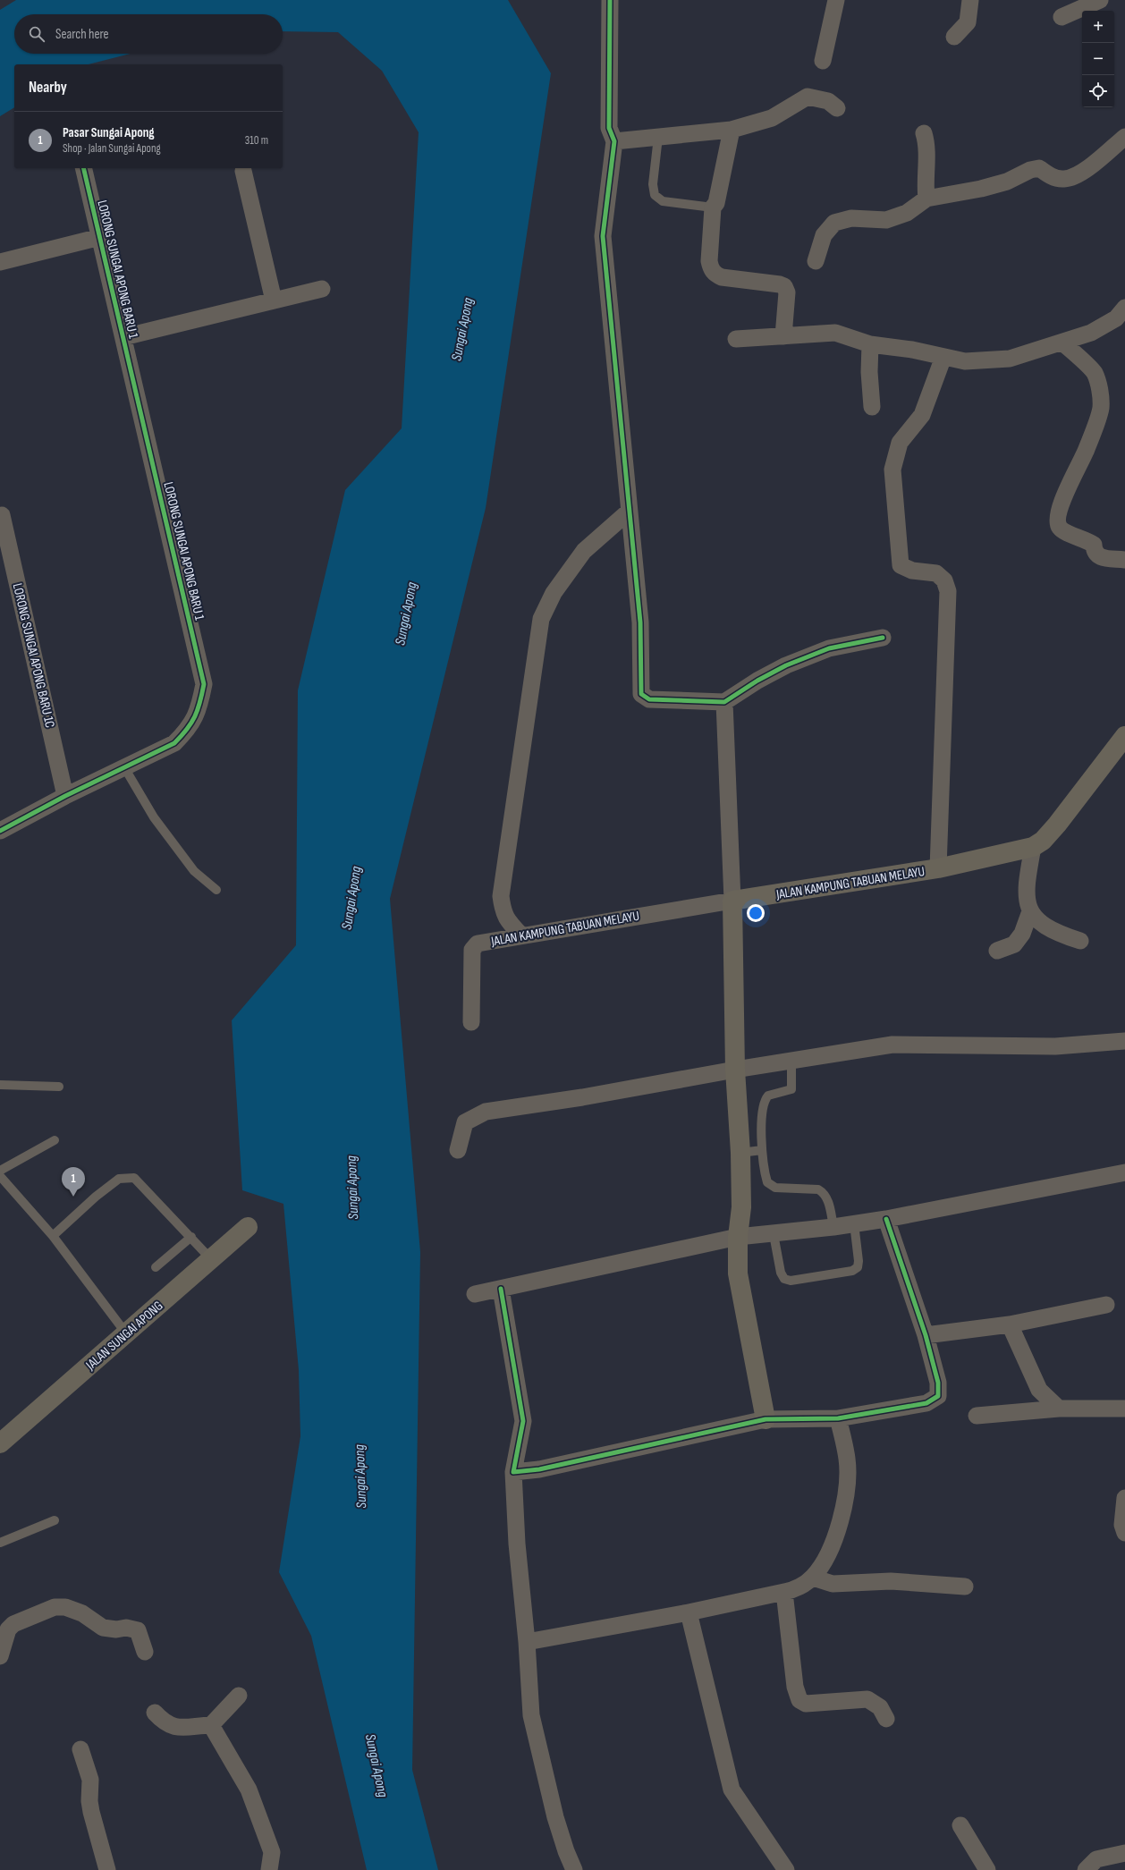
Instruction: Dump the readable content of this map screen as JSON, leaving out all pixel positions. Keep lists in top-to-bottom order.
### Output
{
  "streets": {
    "street": [
      "LORONG SUNGAI APONG BARU 1",
      "LORONG SUNGAI APONG BARU 1C",
      "JALAN KAMPUNG TABUAN MELAYU",
      "JALAN SUNGAI APONG"
    ]
  },
  "crossings": [
    ["LORONG SUNGAI APONG BARU 1", "LORONG SUNGAI APONG BARU 1C"]
  ],
  "water": ["Sungai Apong"],
  "page": {
    "map_buttons": ["+", "−"],
    "search": "Search here",
    "heading": "Nearby",
    "list": [
      {
        "mark": "1",
        "name": "Pasar Sungai Apong",
        "note": "Shop · Jalan Sungai Apong",
        "value": "310 m"
      }
    ],
    "pins": "1"
  }
}
